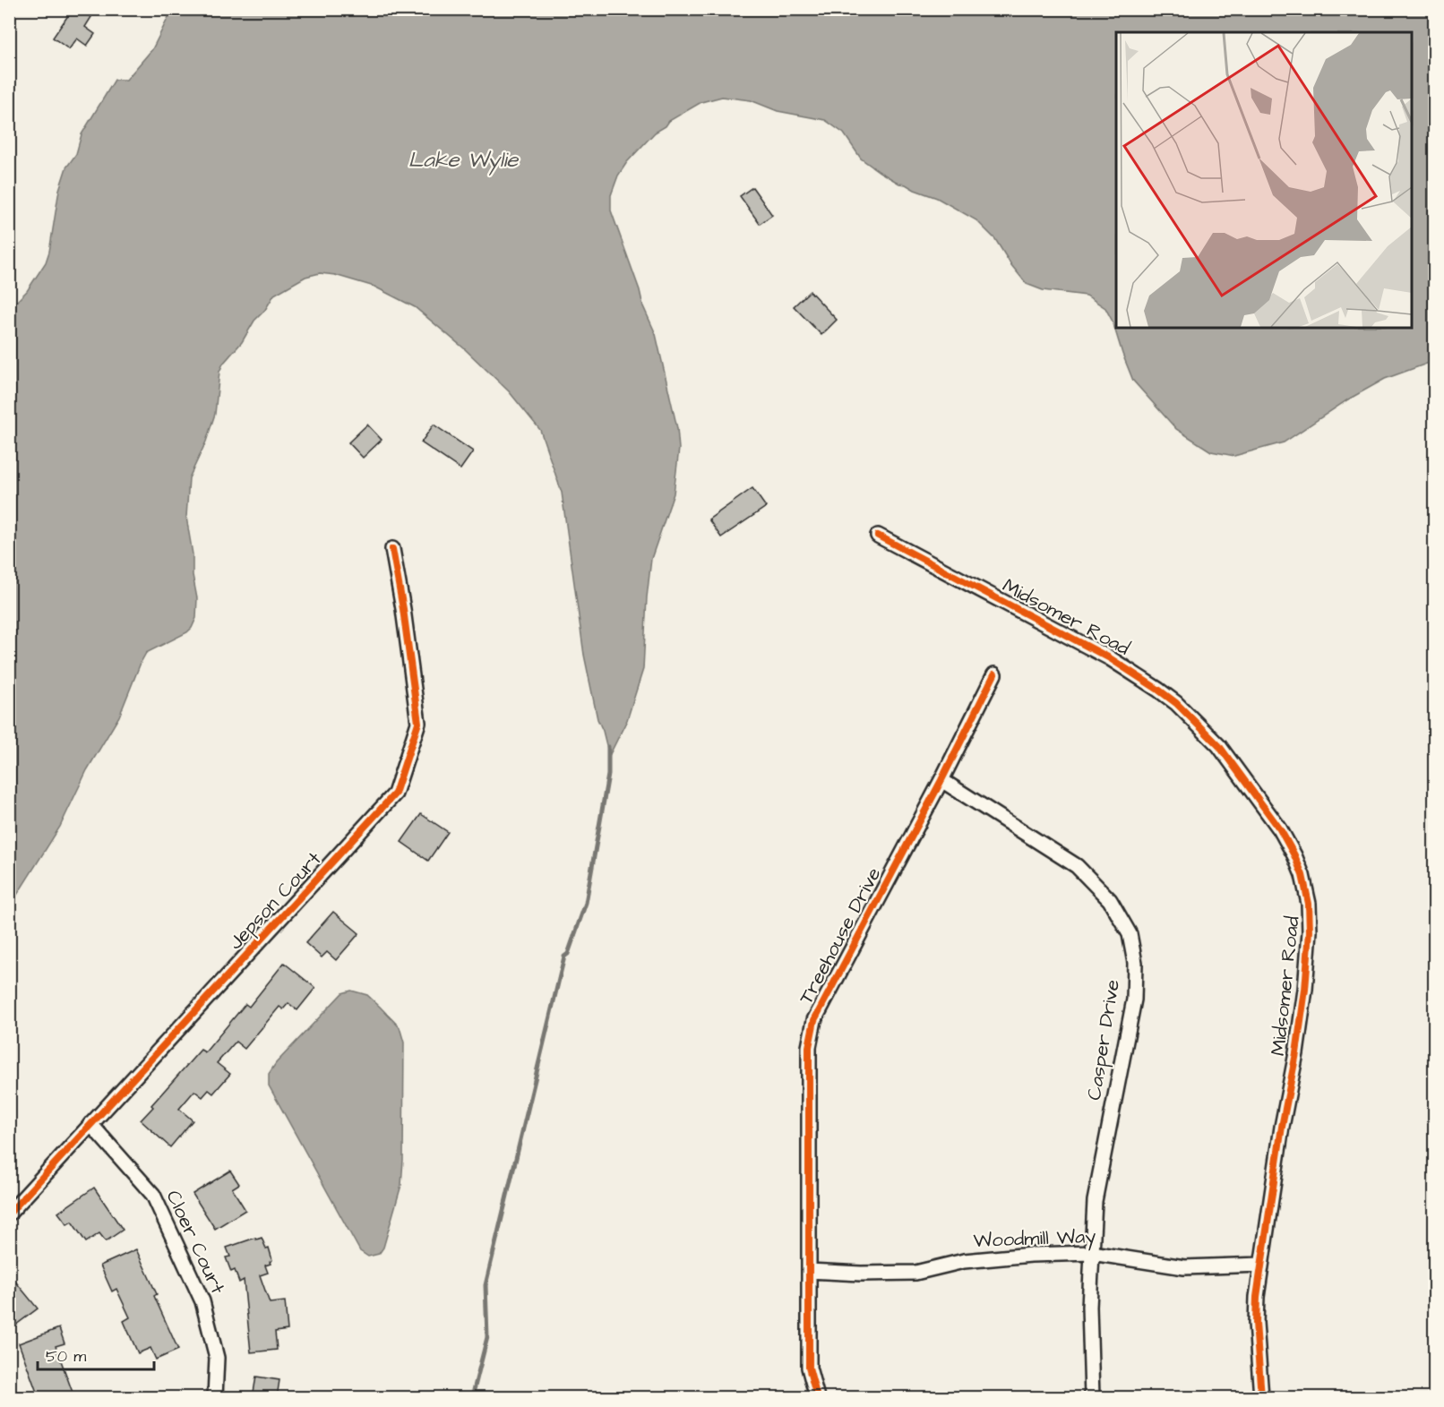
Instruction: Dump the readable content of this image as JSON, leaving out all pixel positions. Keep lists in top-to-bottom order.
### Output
{
  "streets": {
    "street": [
      "Midsomer Road",
      "Jepson Court",
      "Treehouse Drive",
      "Casper Drive",
      "Woodmill Way",
      "Cloer Court"
    ]
  },
  "crossings": [
    ["Midsomer Road", "Woodmill Way"],
    ["Jepson Court", "Cloer Court"],
    ["Treehouse Drive", "Casper Drive"],
    ["Treehouse Drive", "Woodmill Way"],
    ["Casper Drive", "Woodmill Way"]
  ],
  "water": ["Lake Wylie"],
  "scale_bar": "50 m"
}
